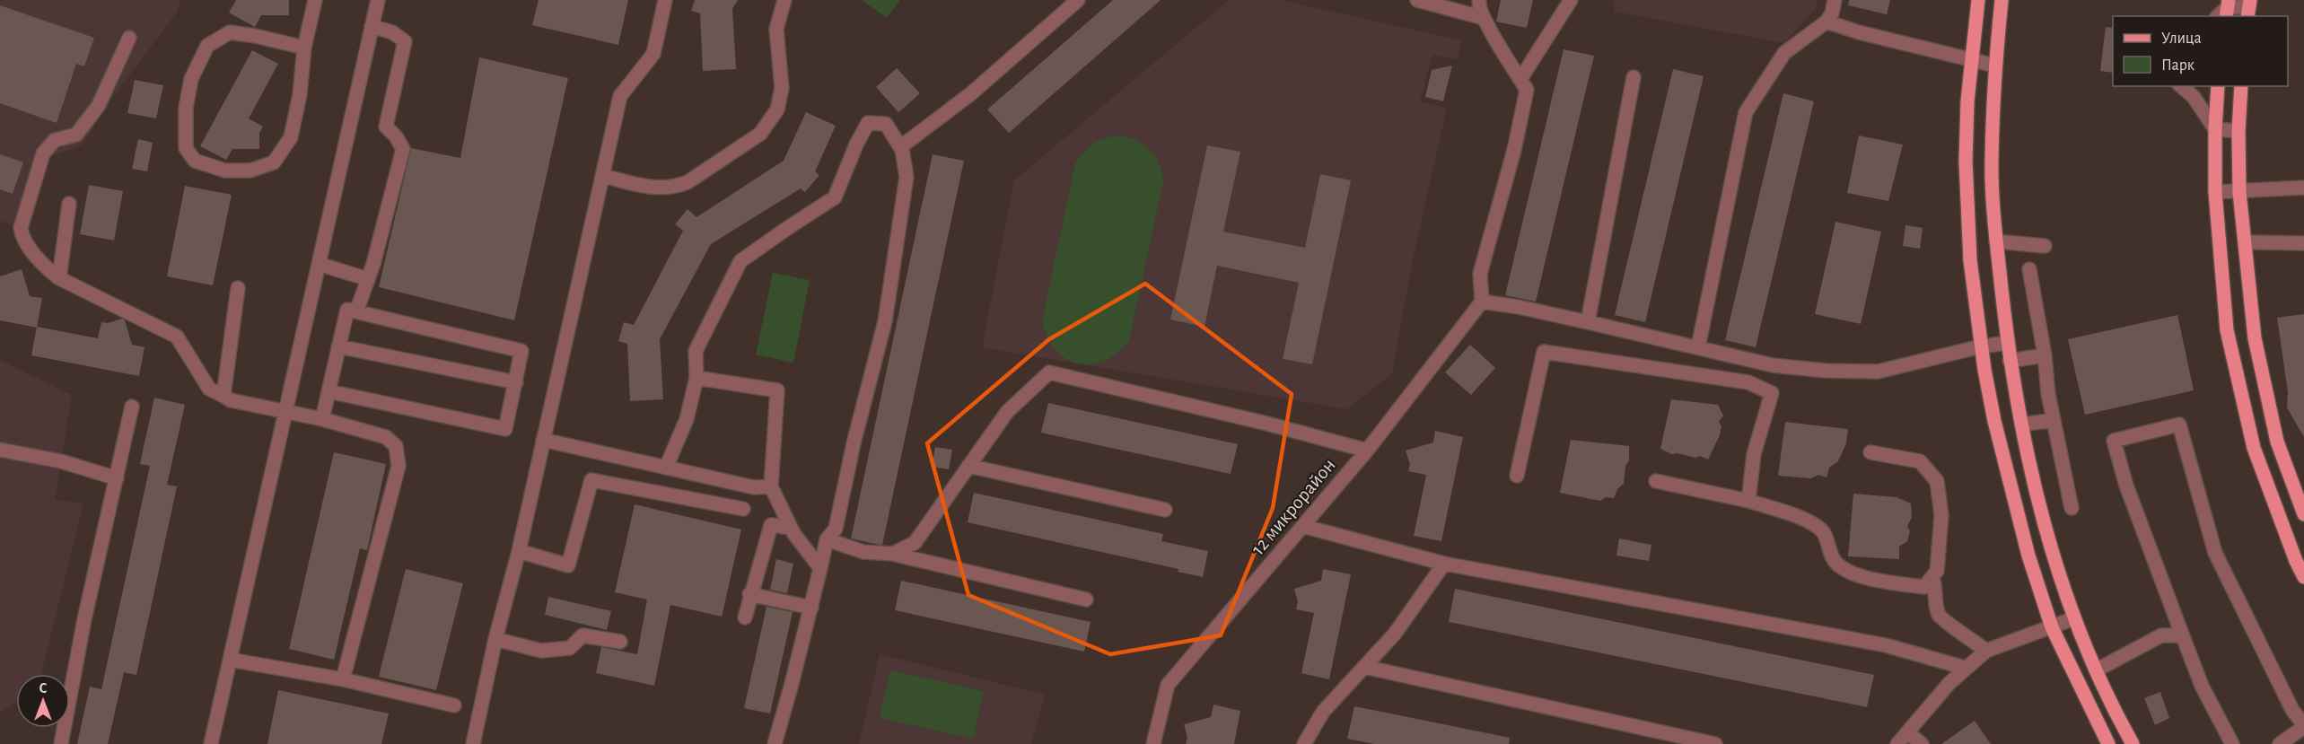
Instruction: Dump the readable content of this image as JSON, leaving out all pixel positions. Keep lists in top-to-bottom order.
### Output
{
  "streets": {
    "street": ["12 микрорайон"]
  },
  "legend": ["Улица", "Парк"],
  "north": "top"
}
